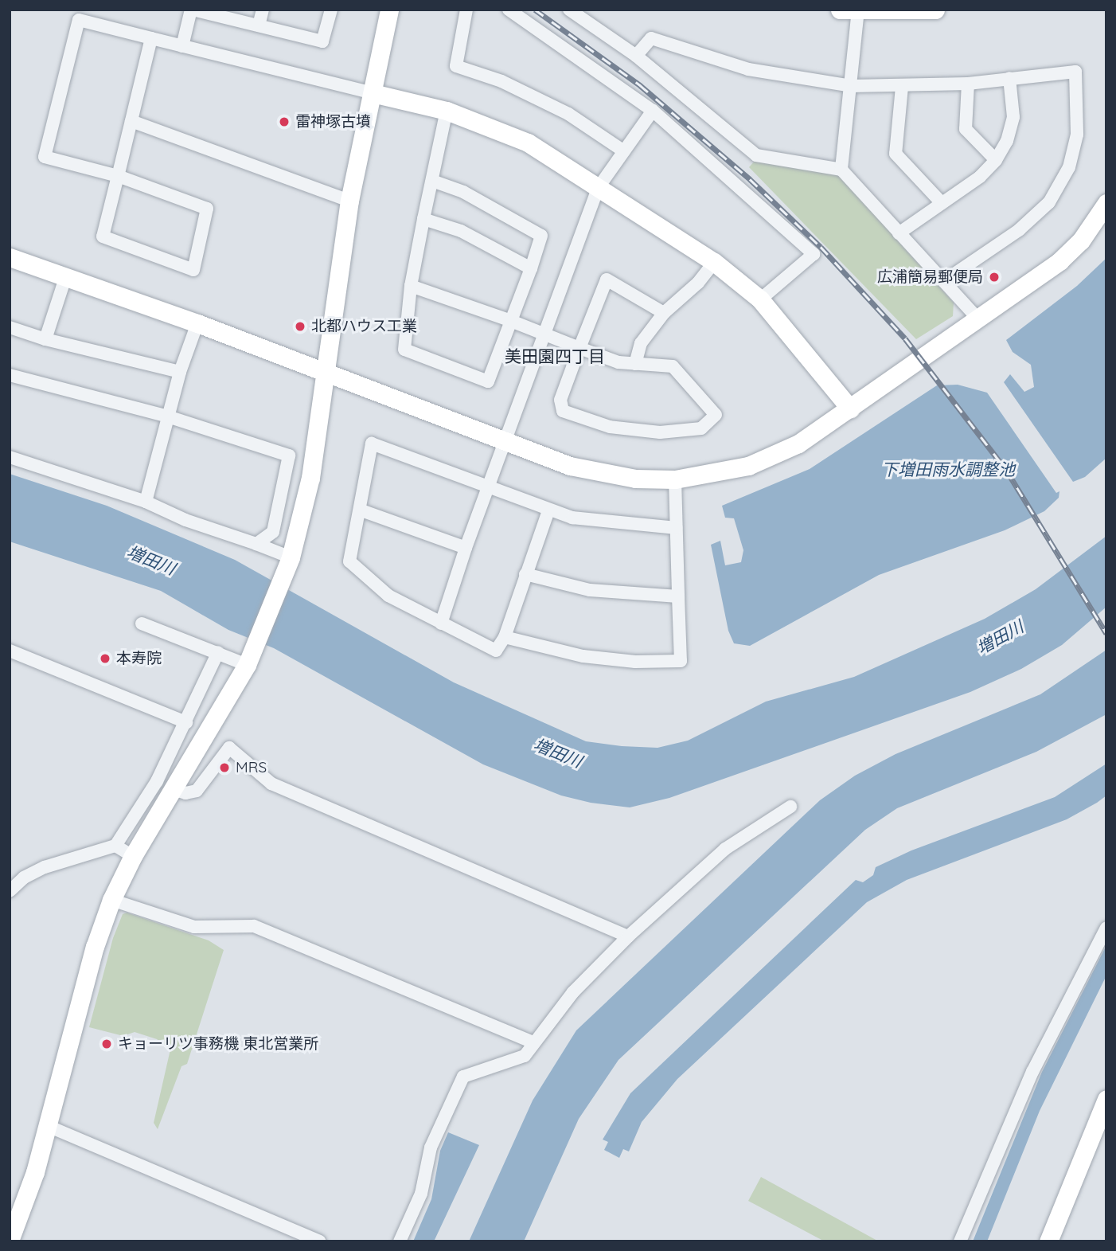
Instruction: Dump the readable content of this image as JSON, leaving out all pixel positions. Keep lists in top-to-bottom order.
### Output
{
  "districts": ["美田園四丁目"],
  "water": ["下増田雨水調整池", "増田川"],
  "places": [
    "雷神塚古墳",
    "広浦簡易郵便局",
    "北都ハウス工業",
    "本寿院",
    "MRS",
    "キョーリツ事務機 東北営業所"
  ]
}
